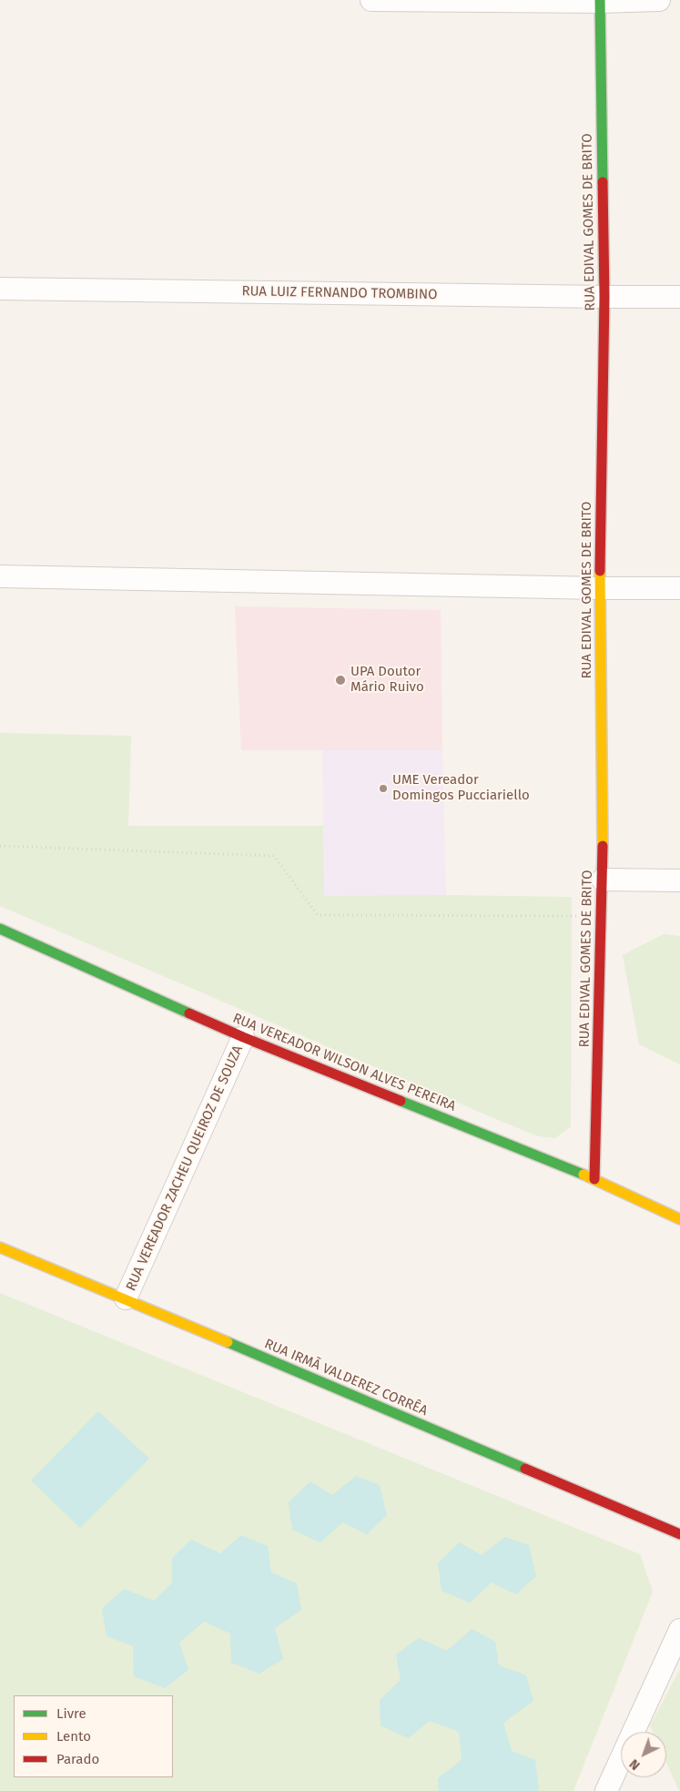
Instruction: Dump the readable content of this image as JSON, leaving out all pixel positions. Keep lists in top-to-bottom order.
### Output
{
  "streets": {
    "street": [
      "RUA EDIVAL GOMES DE BRITO",
      "RUA LUIZ FERNANDO TROMBINO",
      "RUA VEREADOR WILSON ALVES PEREIRA",
      "RUA VEREADOR ZACHEU QUEIROZ DE SOUZA",
      "RUA IRMÃ VALDEREZ CORRÊA"
    ]
  },
  "crossings": [
    ["RUA EDIVAL GOMES DE BRITO", "RUA LUIZ FERNANDO TROMBINO"],
    ["RUA EDIVAL GOMES DE BRITO", "RUA VEREADOR WILSON ALVES PEREIRA"],
    ["RUA VEREADOR WILSON ALVES PEREIRA", "RUA VEREADOR ZACHEU QUEIROZ DE SOUZA"],
    ["RUA VEREADOR ZACHEU QUEIROZ DE SOUZA", "RUA IRMÃ VALDEREZ CORRÊA"]
  ],
  "places": ["UPA Doutor Mário Ruivo", "UME Vereador Domingos Pucciariello"],
  "legend": ["Livre", "Lento", "Parado"],
  "north": "bottom left"
}
